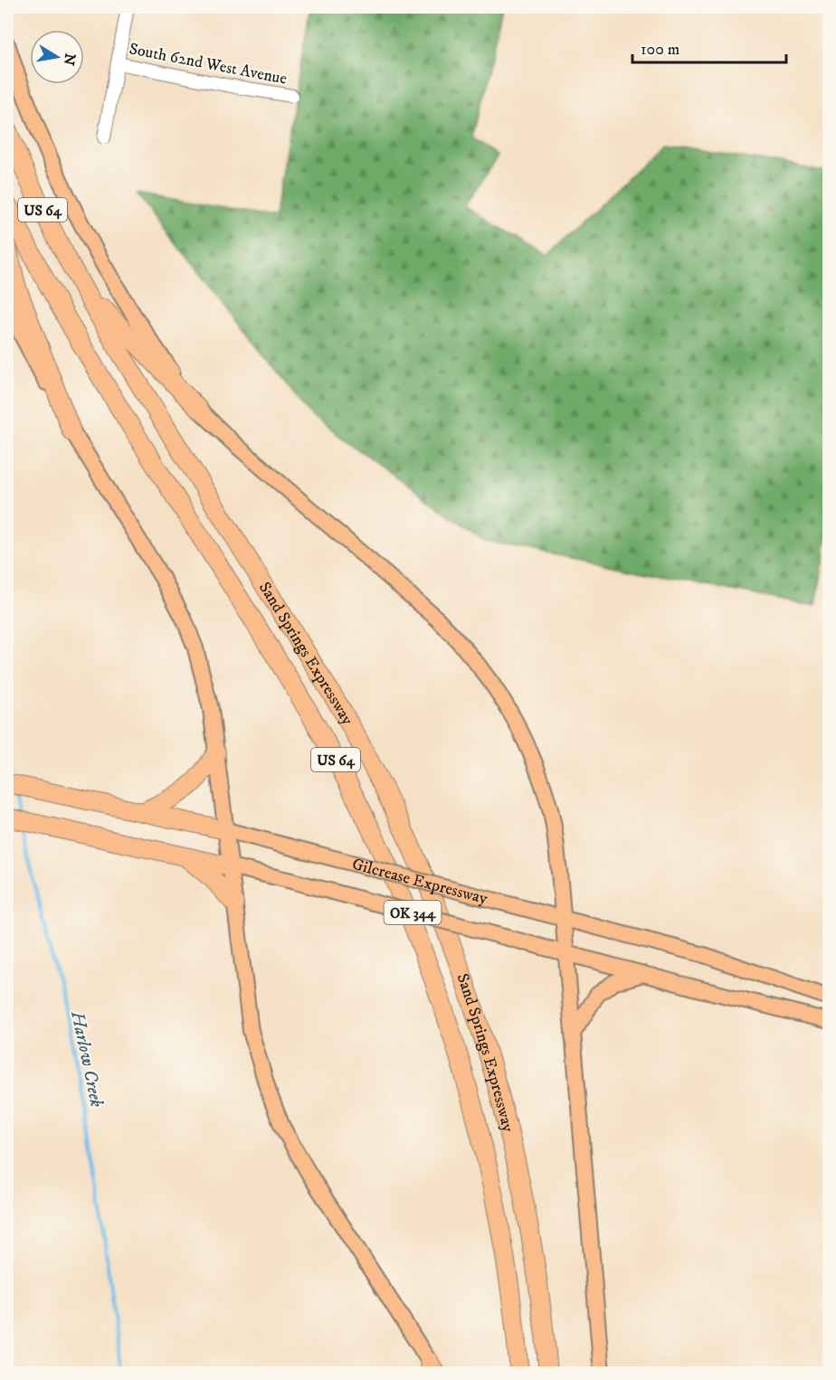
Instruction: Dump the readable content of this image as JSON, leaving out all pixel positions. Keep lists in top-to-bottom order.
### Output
{
  "streets": {
    "highway": [
      "US 64",
      "Sand Springs Expressway",
      "Gilcrease Expressway",
      "OK 344"
    ],
    "street": ["South 62nd West Avenue"]
  },
  "water": ["Harlow Creek"],
  "scale_bar": "100 m",
  "north": "right"
}
